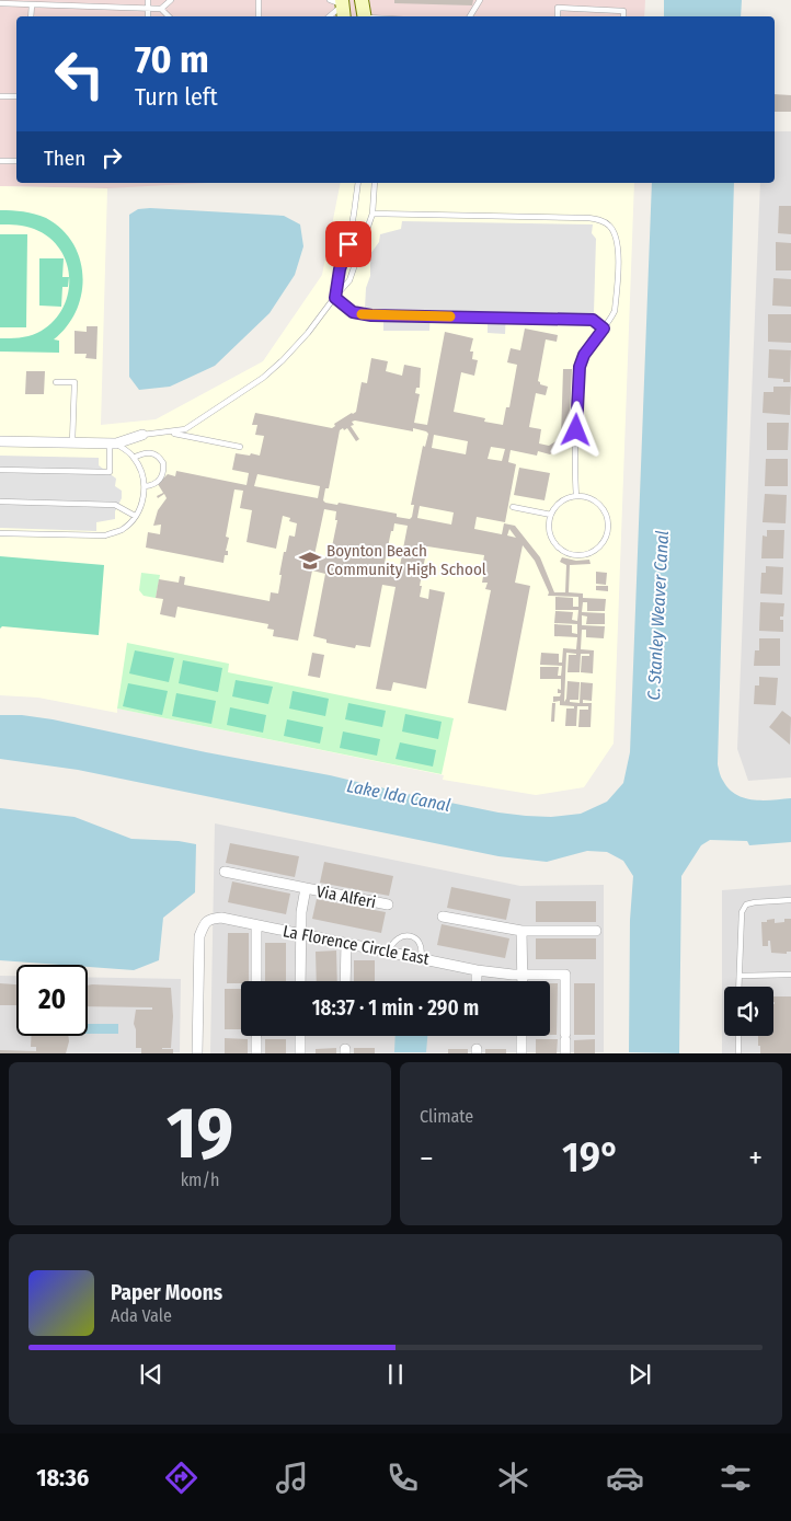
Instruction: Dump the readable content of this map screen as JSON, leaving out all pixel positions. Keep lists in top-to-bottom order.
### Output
{
  "streets": {
    "street": ["Via Alferi", "La Florence Circle East"]
  },
  "crossings": [
    ["Via Alferi", "La Florence Circle East"]
  ],
  "water": ["C. Stanley Weaver Canal", "Lake Ida Canal"],
  "places": {
    "school or university": ["Boynton Beach Community High School"]
  },
  "page": {
    "turn": ["70 m", "Turn left"],
    "then": "Then",
    "limit": "20",
    "trip": "18:37 · 1 min · 290 m",
    "tile": [
      ["19", "km/h"],
      "Climate"
    ],
    "heat": ["−", "19°", "+"],
    "song": ["Paper Moons", "Ada Vale"],
    "tabs": "18:36"
  }
}
